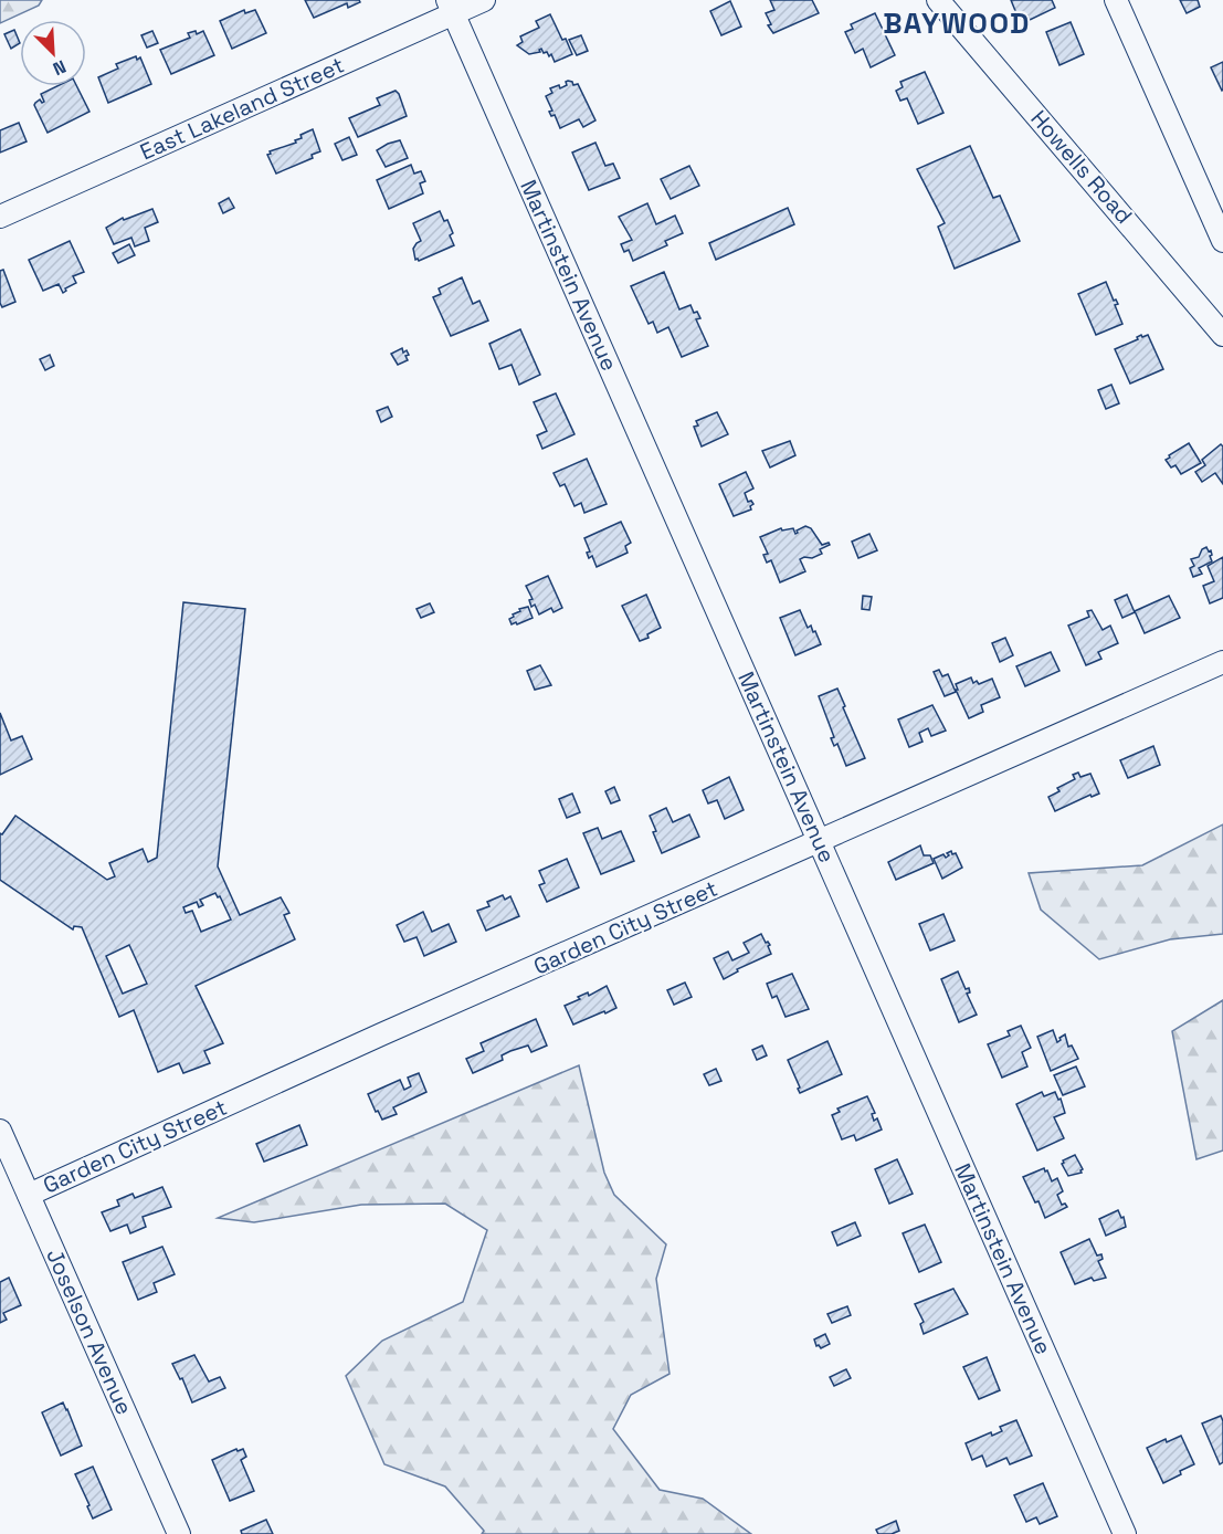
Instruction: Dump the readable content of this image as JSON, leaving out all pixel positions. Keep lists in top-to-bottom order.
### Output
{
  "streets": {
    "street": [
      "East Lakeland Street",
      "Howells Road",
      "Martinstein Avenue",
      "Garden City Street",
      "Joselson Avenue"
    ]
  },
  "crossings": [
    ["East Lakeland Street", "Martinstein Avenue"],
    ["Martinstein Avenue", "Garden City Street"],
    ["Garden City Street", "Joselson Avenue"]
  ],
  "districts": ["BAYWOOD"],
  "north": "bottom right"
}
